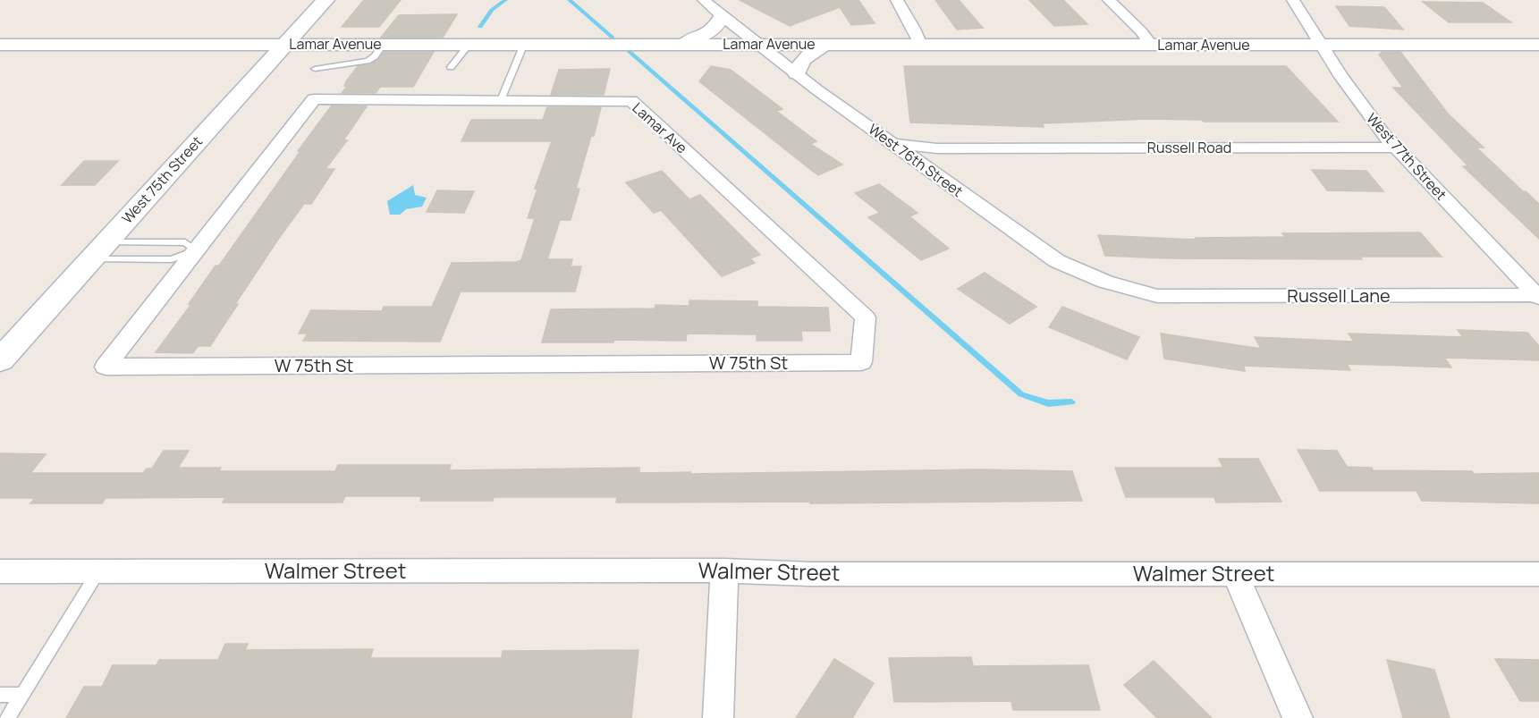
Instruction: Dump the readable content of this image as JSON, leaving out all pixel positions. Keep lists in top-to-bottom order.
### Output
{
  "streets": {
    "main road": ["West 75th Street"],
    "street": [
      "Lamar Avenue",
      "Lamar Ave",
      "Russell Road",
      "West 77th Street",
      "West 76th Street",
      "Russell Lane",
      "W 75th St",
      "Walmer Street"
    ]
  },
  "crossings": [
    ["Lamar Avenue", "West 77th Street"],
    ["Lamar Avenue", "West 76th Street"],
    ["Lamar Avenue", "West 75th Street"],
    ["Lamar Ave", "W 75th St"],
    ["Russell Road", "West 77th Street"],
    ["Russell Road", "West 76th Street"],
    ["West 77th Street", "Russell Lane"],
    ["West 76th Street", "Russell Lane"]
  ]
}
